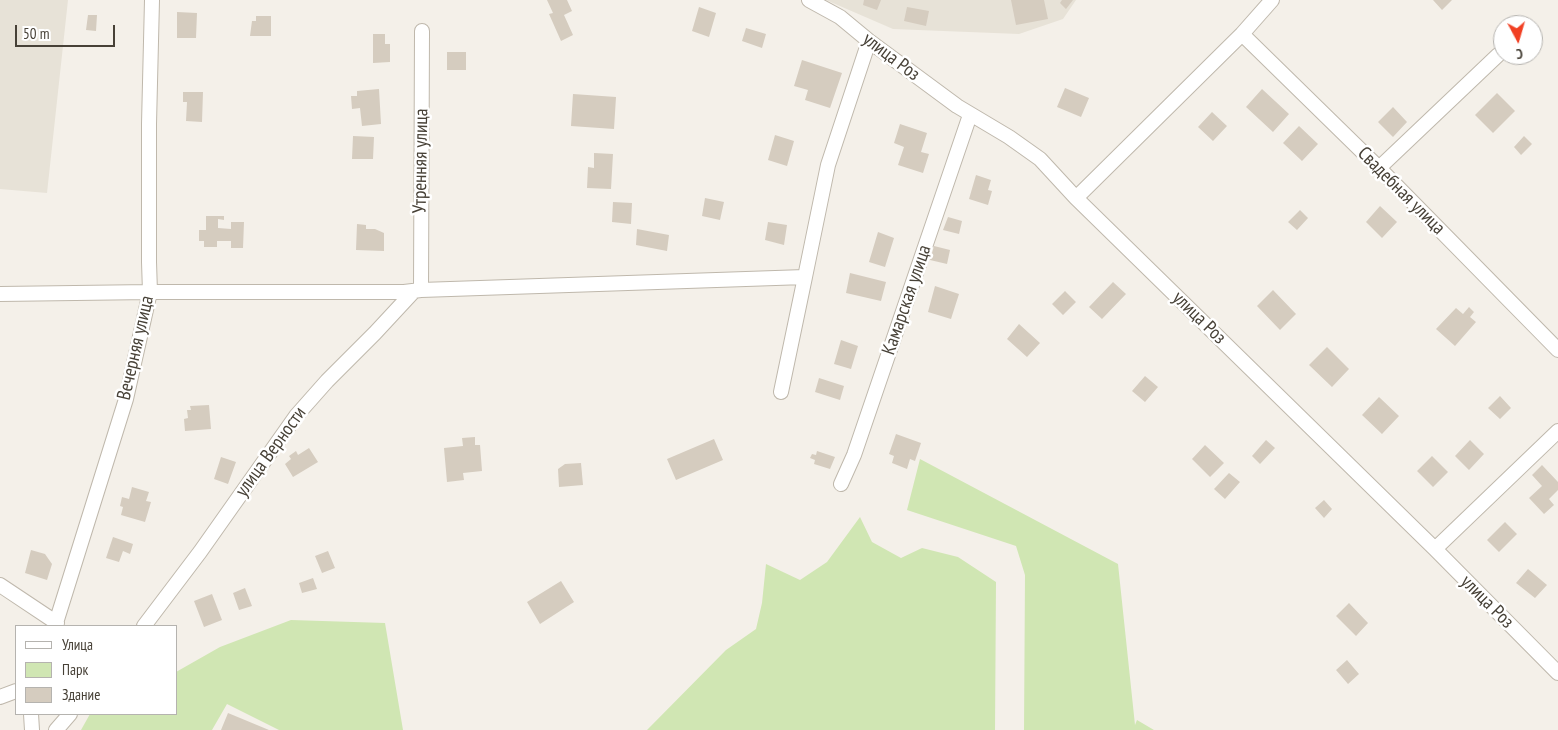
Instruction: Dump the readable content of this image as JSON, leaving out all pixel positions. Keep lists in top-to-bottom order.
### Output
{
  "streets": {
    "street": [
      "улица Роз",
      "Утренняя улица",
      "Свадебная улица",
      "Камарская улица",
      "Вечерняя улица",
      "улица Верности"
    ]
  },
  "crossings": [
    ["улица Роз", "Камарская улица"],
    ["Утренняя улица", "улица Верности"]
  ],
  "legend": ["Улица", "Парк", "Здание"],
  "scale_bar": "50 m",
  "north": "bottom"
}
